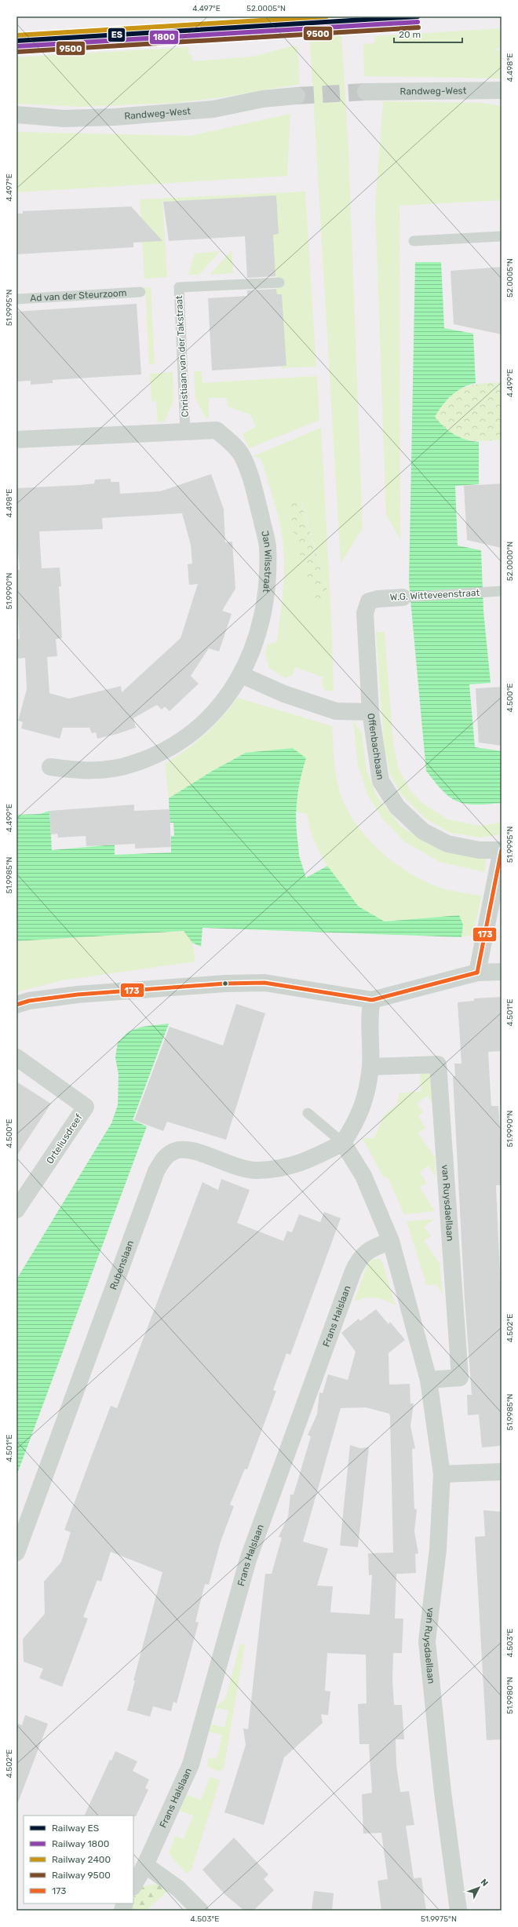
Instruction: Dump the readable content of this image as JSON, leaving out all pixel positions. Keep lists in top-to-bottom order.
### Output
{
  "streets": {
    "street": [
      "Randweg-West",
      "Christiaan van der Takstraat",
      "Jan Wilsstraat",
      "W.G. Witteveenstraat",
      "Offenbachbaan",
      "Orteliusdreef",
      "van Ruysdaellaan",
      "Rubenslaan",
      "Frans Halslaan"
    ],
    "lane": ["Ad van der Steurzoom"]
  },
  "crossings": [
    ["Christiaan van der Takstraat", "Jan Wilsstraat"],
    ["W.G. Witteveenstraat", "Offenbachbaan"],
    ["van Ruysdaellaan", "Rubenslaan"],
    ["van Ruysdaellaan", "Frans Halslaan"]
  ],
  "lines": [
    "rail line ES",
    "rail line 2400",
    "rail line 1800",
    "rail line 9500",
    "transit line 173"
  ],
  "legend": [
    "Railway ES",
    "Railway 1800",
    "Railway 2400",
    "Railway 9500",
    "173"
  ],
  "scale_bar": "20 m",
  "north": "top right",
  "coordinates": [
    "4.497°E",
    "52.0005°N",
    "4.498°E",
    "51.9995°N",
    "4.499°E",
    "52.0000°N",
    "51.9990°N",
    "4.500°E",
    "51.9985°N",
    "4.501°E",
    "4.502°E",
    "4.503°E",
    "51.9980°N",
    "51.9975°N"
  ]
}
